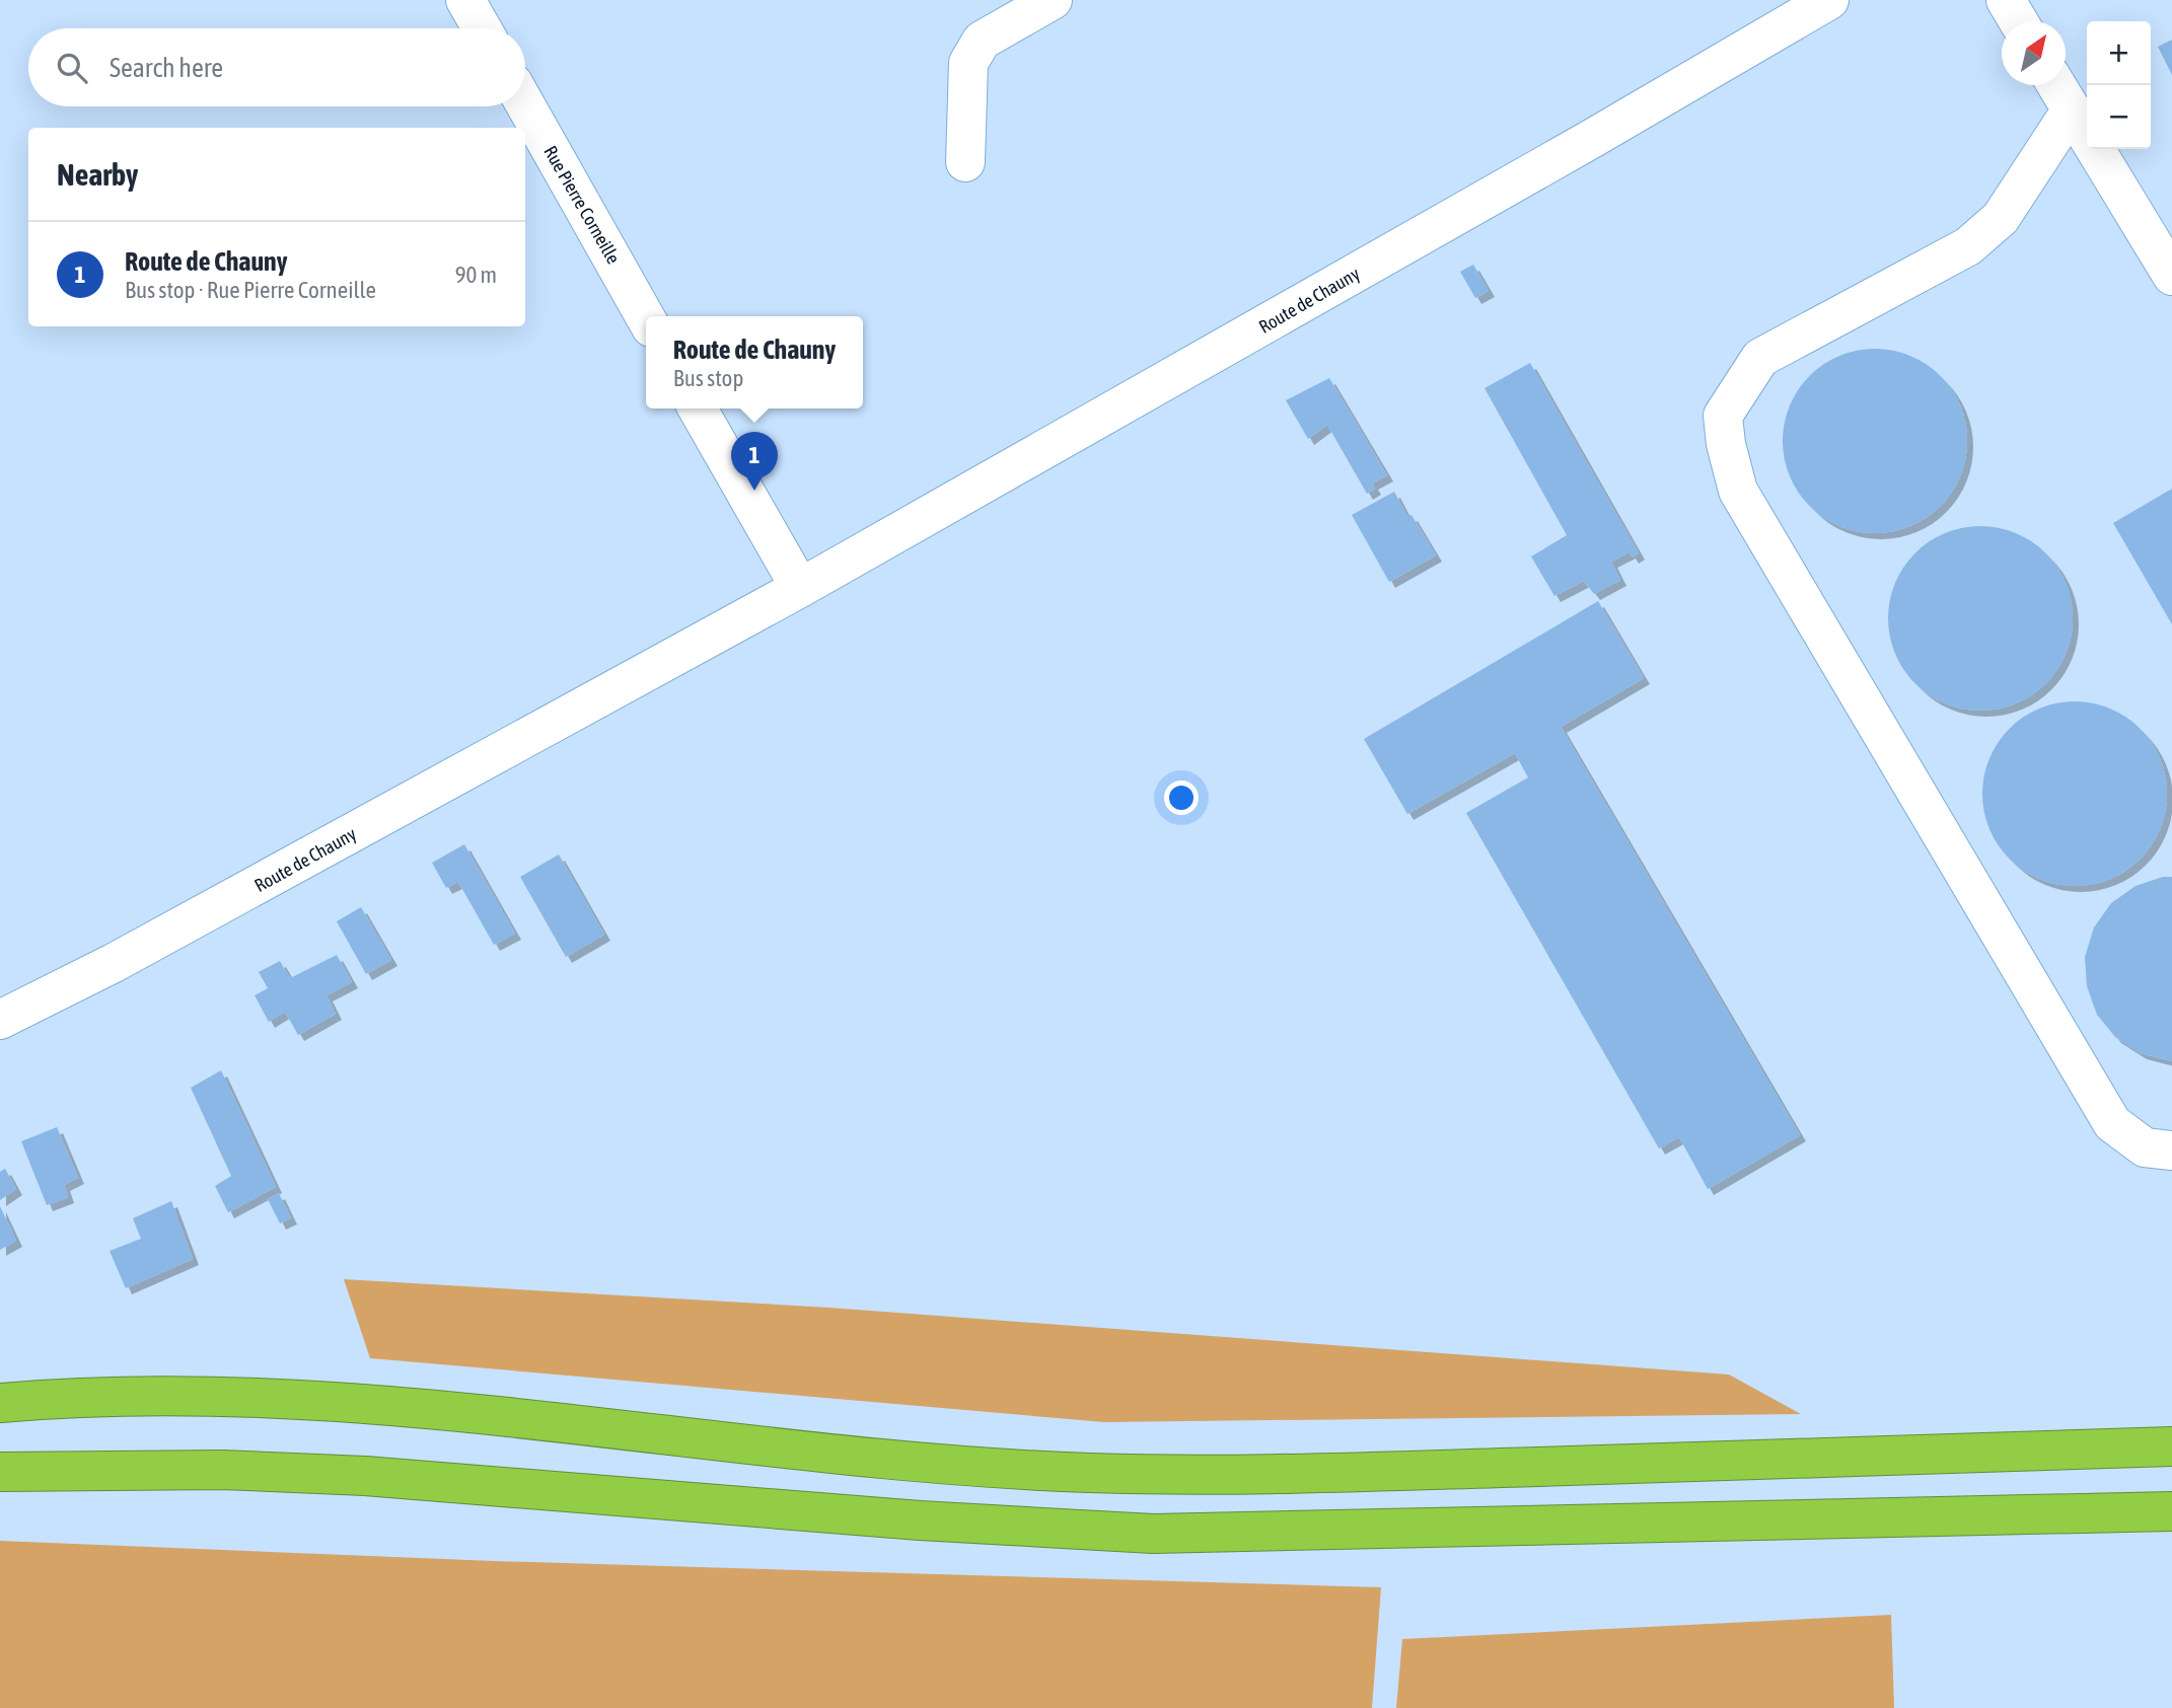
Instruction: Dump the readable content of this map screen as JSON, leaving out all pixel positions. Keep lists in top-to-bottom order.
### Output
{
  "streets": {
    "street": ["Rue Pierre Corneille", "Route de Chauny"]
  },
  "north": "top right",
  "page": {
    "map_buttons": ["+", "−"],
    "search": "Search here",
    "heading": "Nearby",
    "list": [
      {
        "mark": "1",
        "name": "Route de Chauny",
        "note": "Bus stop · Rue Pierre Corneille",
        "value": "90 m"
      }
    ],
    "popup": ["Route de Chauny", "Bus stop"],
    "pins": "1"
  }
}
